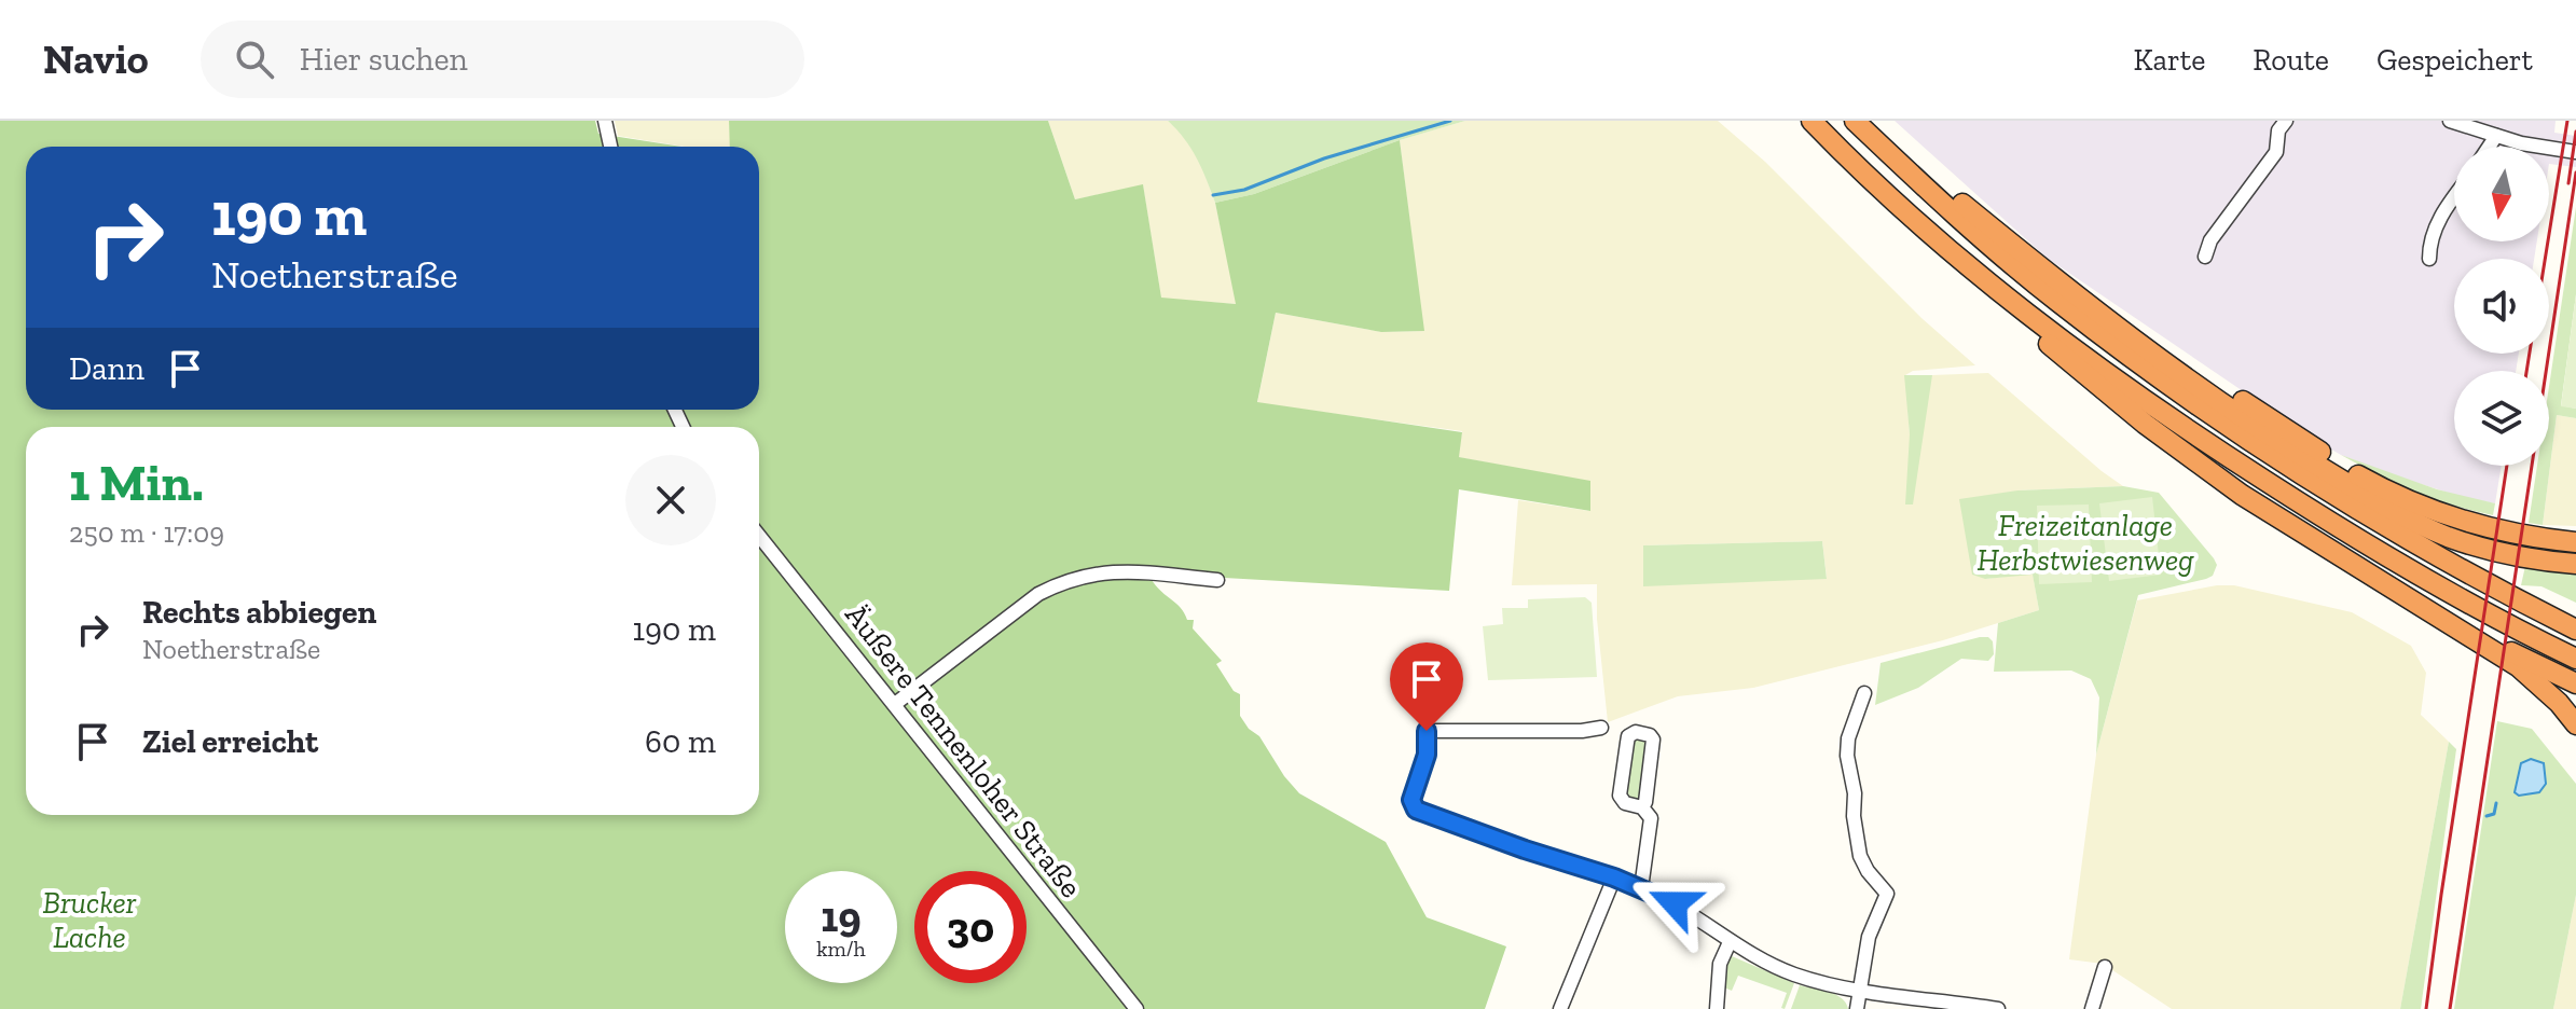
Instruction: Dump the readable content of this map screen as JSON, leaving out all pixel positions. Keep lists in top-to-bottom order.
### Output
{
  "streets": {
    "street": ["Äußere Tennenloher Straße"]
  },
  "parks": ["Freizeitanlage Herbstwiesenweg", "Brucker Lache"],
  "north": "bottom",
  "page": {
    "header": "Navio",
    "search": "Hier suchen",
    "nav": ["Karte", "Route", "Gespeichert"],
    "turn": ["190 m", "Noetherstraße"],
    "then": "Dann",
    "heading": ["1 Min.", "250 m · 17:09"],
    "list": [
      {
        "name": "Rechts abbiegen",
        "note": "Noetherstraße",
        "value": "190 m"
      },
      {
        "name": "Ziel erreicht",
        "value": "60 m"
      }
    ],
    "speed": "19 km/h",
    "limit": "30"
  }
}
